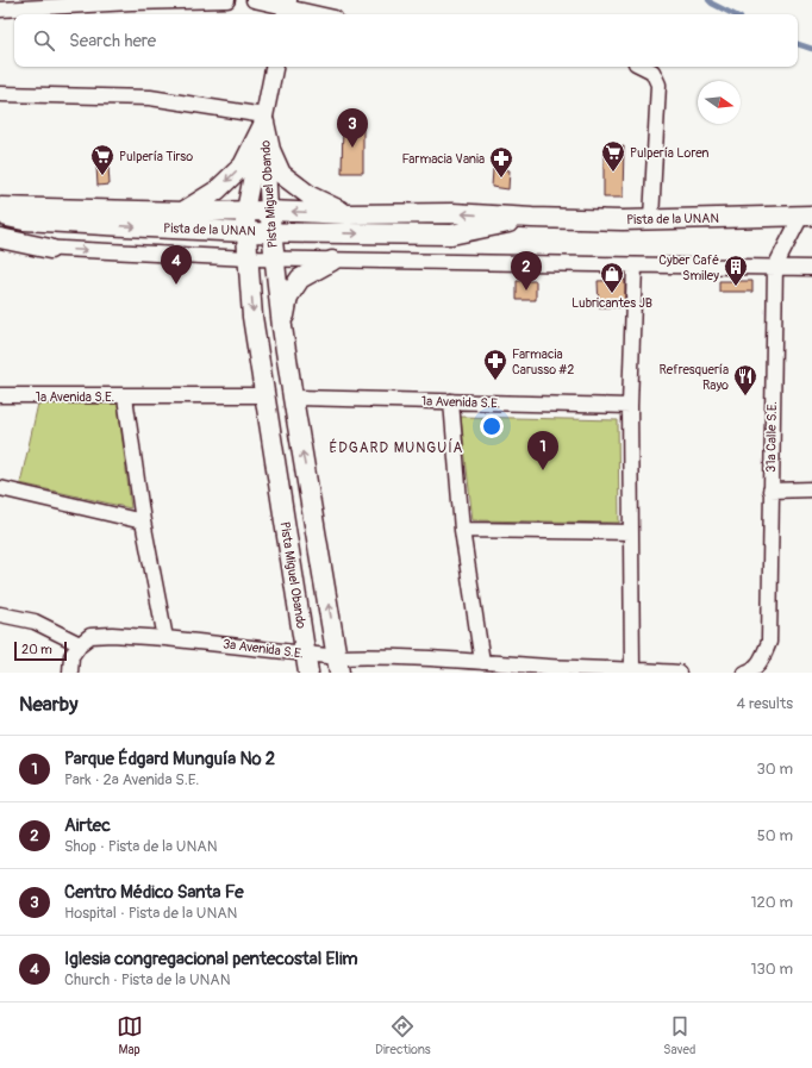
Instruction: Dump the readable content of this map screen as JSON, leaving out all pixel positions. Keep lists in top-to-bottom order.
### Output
{
  "streets": {
    "main road": ["Pista Miguel Obando", "Pista de la UNAN"],
    "street": ["1a Avenida S.E.", "31a Calle S.E.", "3a Avenida S.E."]
  },
  "crossings": [
    ["Pista Miguel Obando", "Pista de la UNAN"],
    ["Pista Miguel Obando", "1a Avenida S.E."],
    ["Pista Miguel Obando", "3a Avenida S.E."],
    ["Pista de la UNAN", "31a Calle S.E."]
  ],
  "districts": ["ÉDGARD MUNGUÍA"],
  "places": {
    "supermarket": ["Pulpería Loren", "Pulpería Tirso"],
    "pharmacy": ["Farmacia Vania", "Farmacia Carusso #2"],
    "building": ["Cyber Café Smiley"],
    "shop": ["Lubricantes JB"],
    "restaurant": ["Refresquería Rayo"]
  },
  "scale_bar": "20 m",
  "north": "right",
  "page": {
    "search": "Search here",
    "pins": [
      "3",
      "4",
      "2",
      "1"
    ],
    "scale": "20 m",
    "heading": ["Nearby", "4 results"],
    "list": [
      {
        "mark": "1",
        "name": "Parque Édgard Munguía Nº 2",
        "note": "Park · 2a Avenida S.E.",
        "value": "30 m"
      },
      {
        "mark": "2",
        "name": "Airtec",
        "note": "Shop · Pista de la UNAN",
        "value": "50 m"
      },
      {
        "mark": "3",
        "name": "Centro Médico Santa Fe",
        "note": "Hospital · Pista de la UNAN",
        "value": "120 m"
      },
      {
        "mark": "4",
        "name": "Iglesia congregacional pentecostal Elim",
        "note": "Church · Pista de la UNAN",
        "value": "130 m"
      }
    ],
    "nav": ["Map", "Directions", "Saved"]
  }
}
